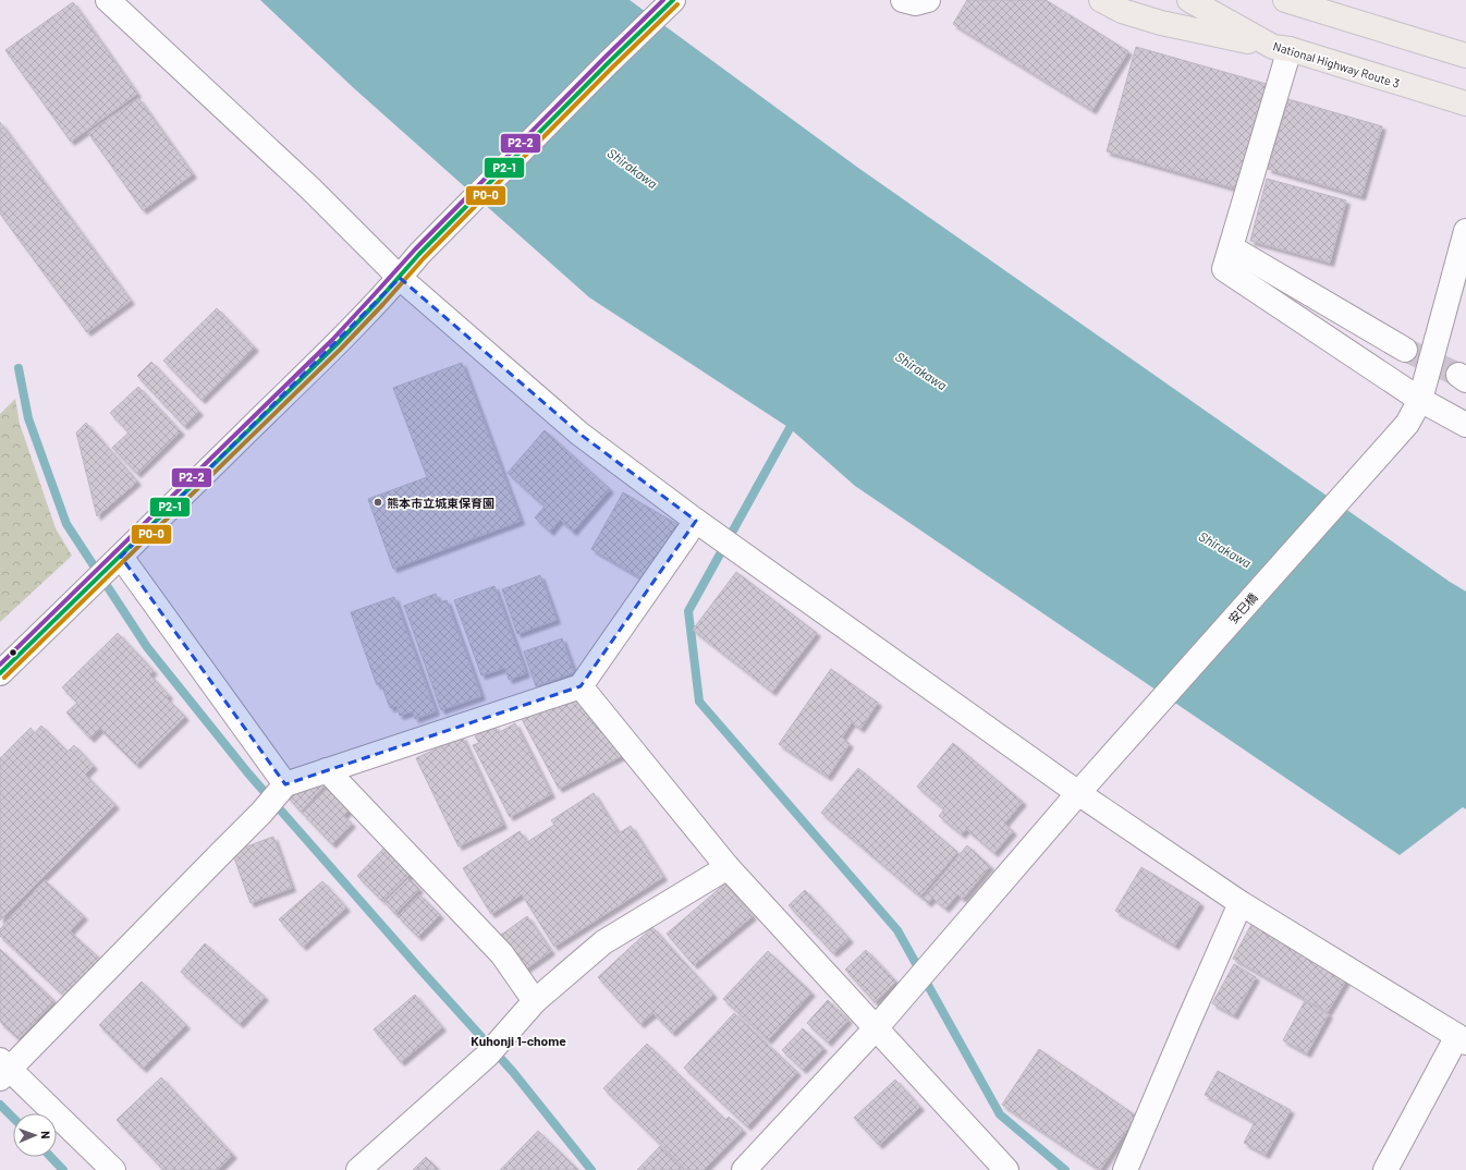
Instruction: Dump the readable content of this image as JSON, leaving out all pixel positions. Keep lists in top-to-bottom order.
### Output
{
  "streets": {
    "highway": ["National Highway Route 3"],
    "street": ["安巳橋"]
  },
  "districts": ["Kuhonji 1-chome"],
  "water": ["Shirakawa"],
  "places": ["熊本市立城東保育園"],
  "lines": ["transit line P2-1", "transit line P2-2", "transit line P0-0"],
  "north": "right"
}
